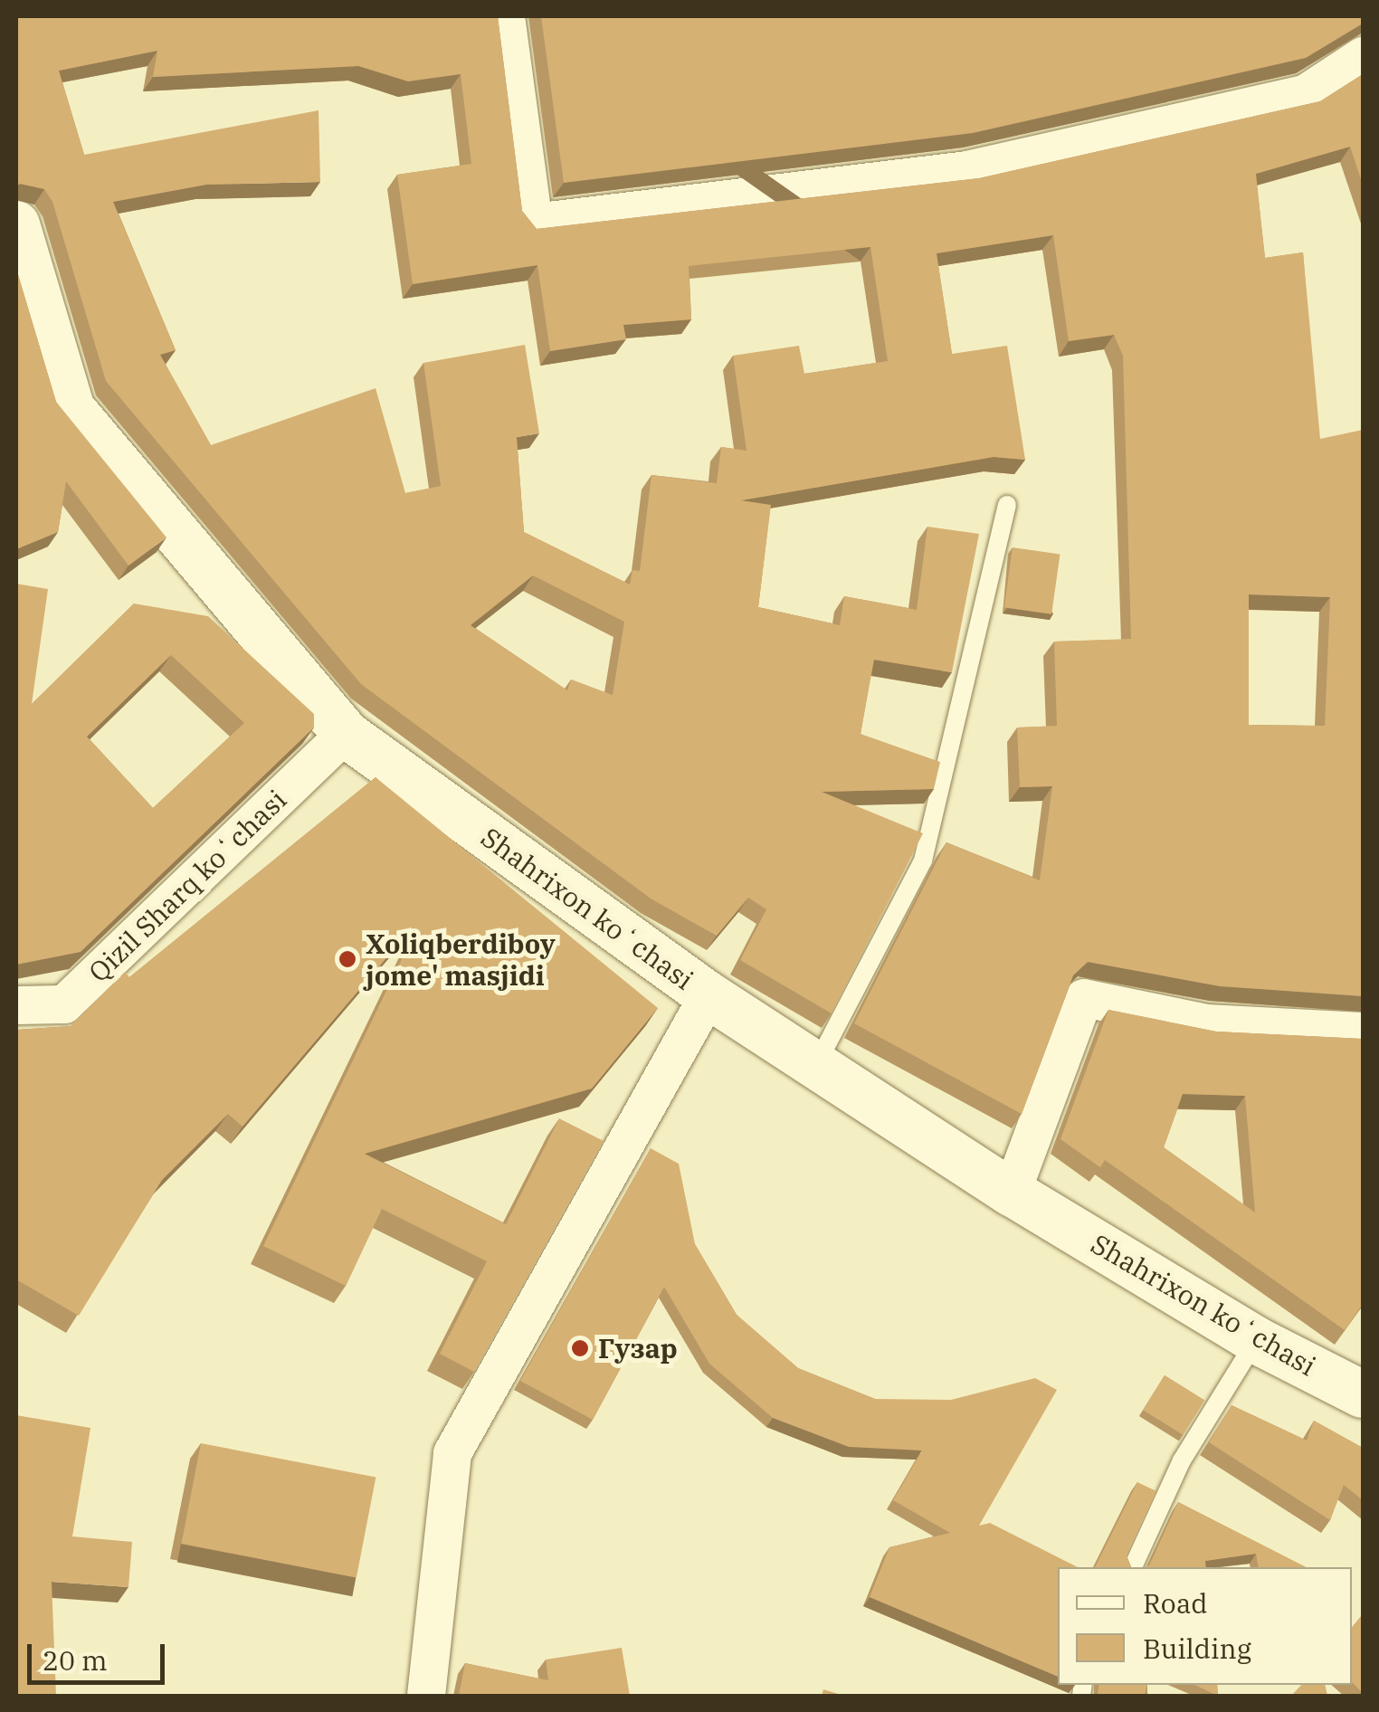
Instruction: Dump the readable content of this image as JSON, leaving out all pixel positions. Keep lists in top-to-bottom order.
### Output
{
  "streets": {
    "street": ["Qizil Sharq koʻchasi", "Shahrixon koʻchasi"]
  },
  "crossings": [
    ["Qizil Sharq koʻchasi", "Shahrixon koʻchasi"]
  ],
  "places": ["Xoliqberdiboy jome' masjidi", "Гузар"],
  "legend": ["Road", "Building"],
  "scale_bar": "20 m"
}
